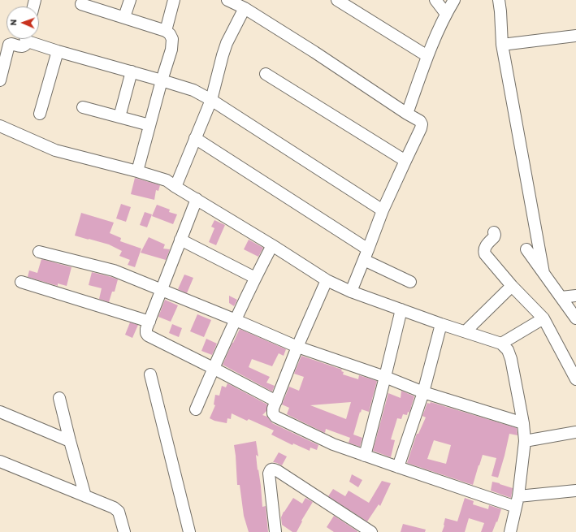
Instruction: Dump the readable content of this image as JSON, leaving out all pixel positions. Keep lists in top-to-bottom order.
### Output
{
  "north": "left"
}
